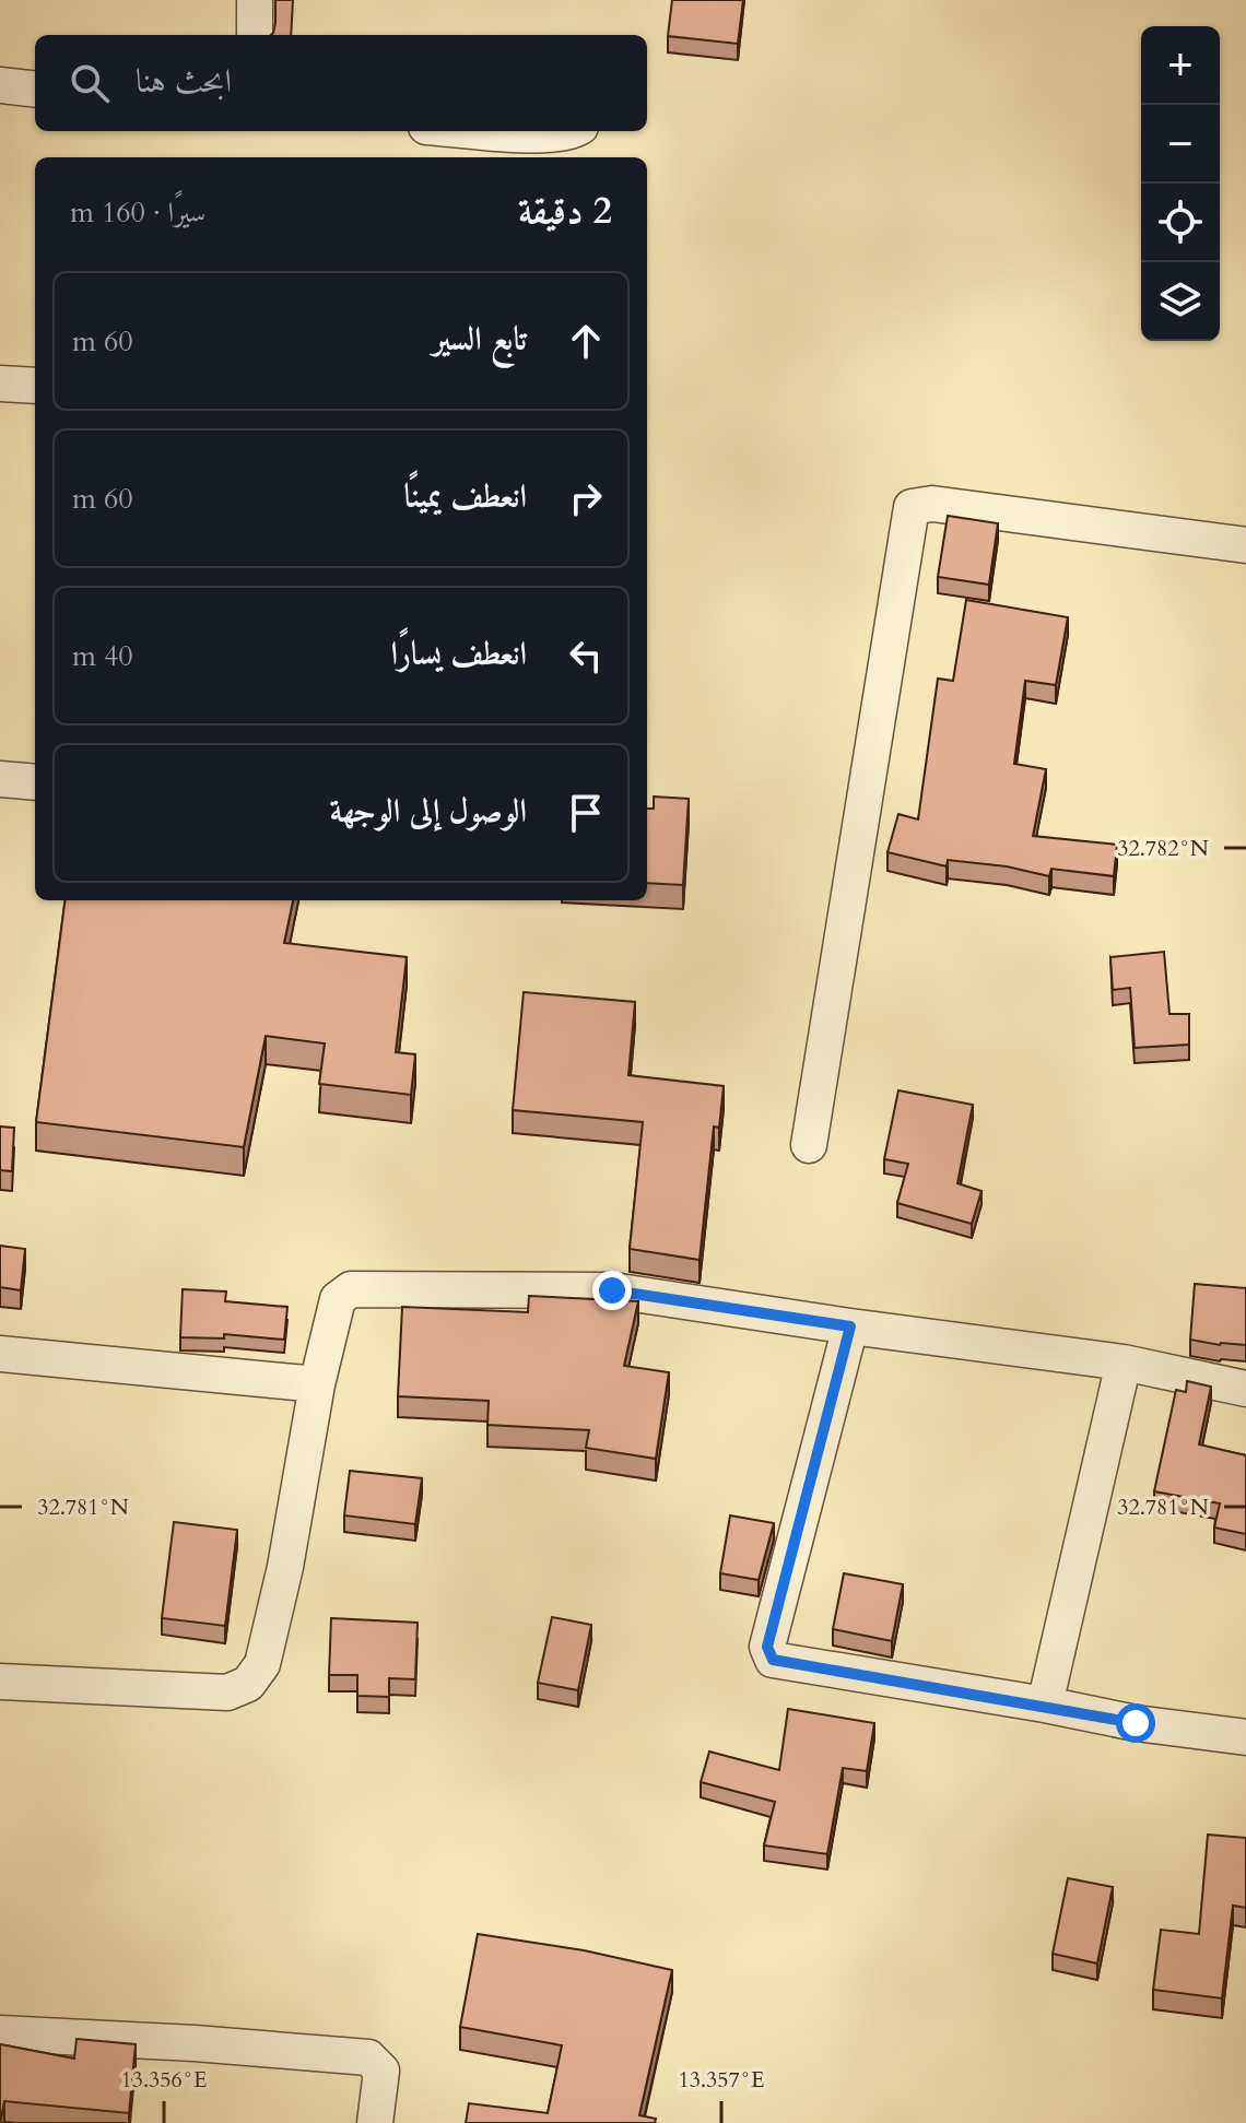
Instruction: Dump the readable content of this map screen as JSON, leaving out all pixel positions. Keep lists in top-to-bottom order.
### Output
{
  "page": {
    "map_buttons": ["+", "−"],
    "search": "ابحث هنا",
    "heading": ["2 دقيقة", "سيرًا · 160 m"],
    "list": [
      ["تابع السير", "60 m"],
      ["انعطف يمينًا", "60 m"],
      ["انعطف يسارًا", "40 m"],
      "الوصول إلى الوجهة"
    ]
  },
  "coordinates": [
    "32.782°N",
    "32.781°N",
    "13.356°E",
    "13.357°E"
  ]
}
